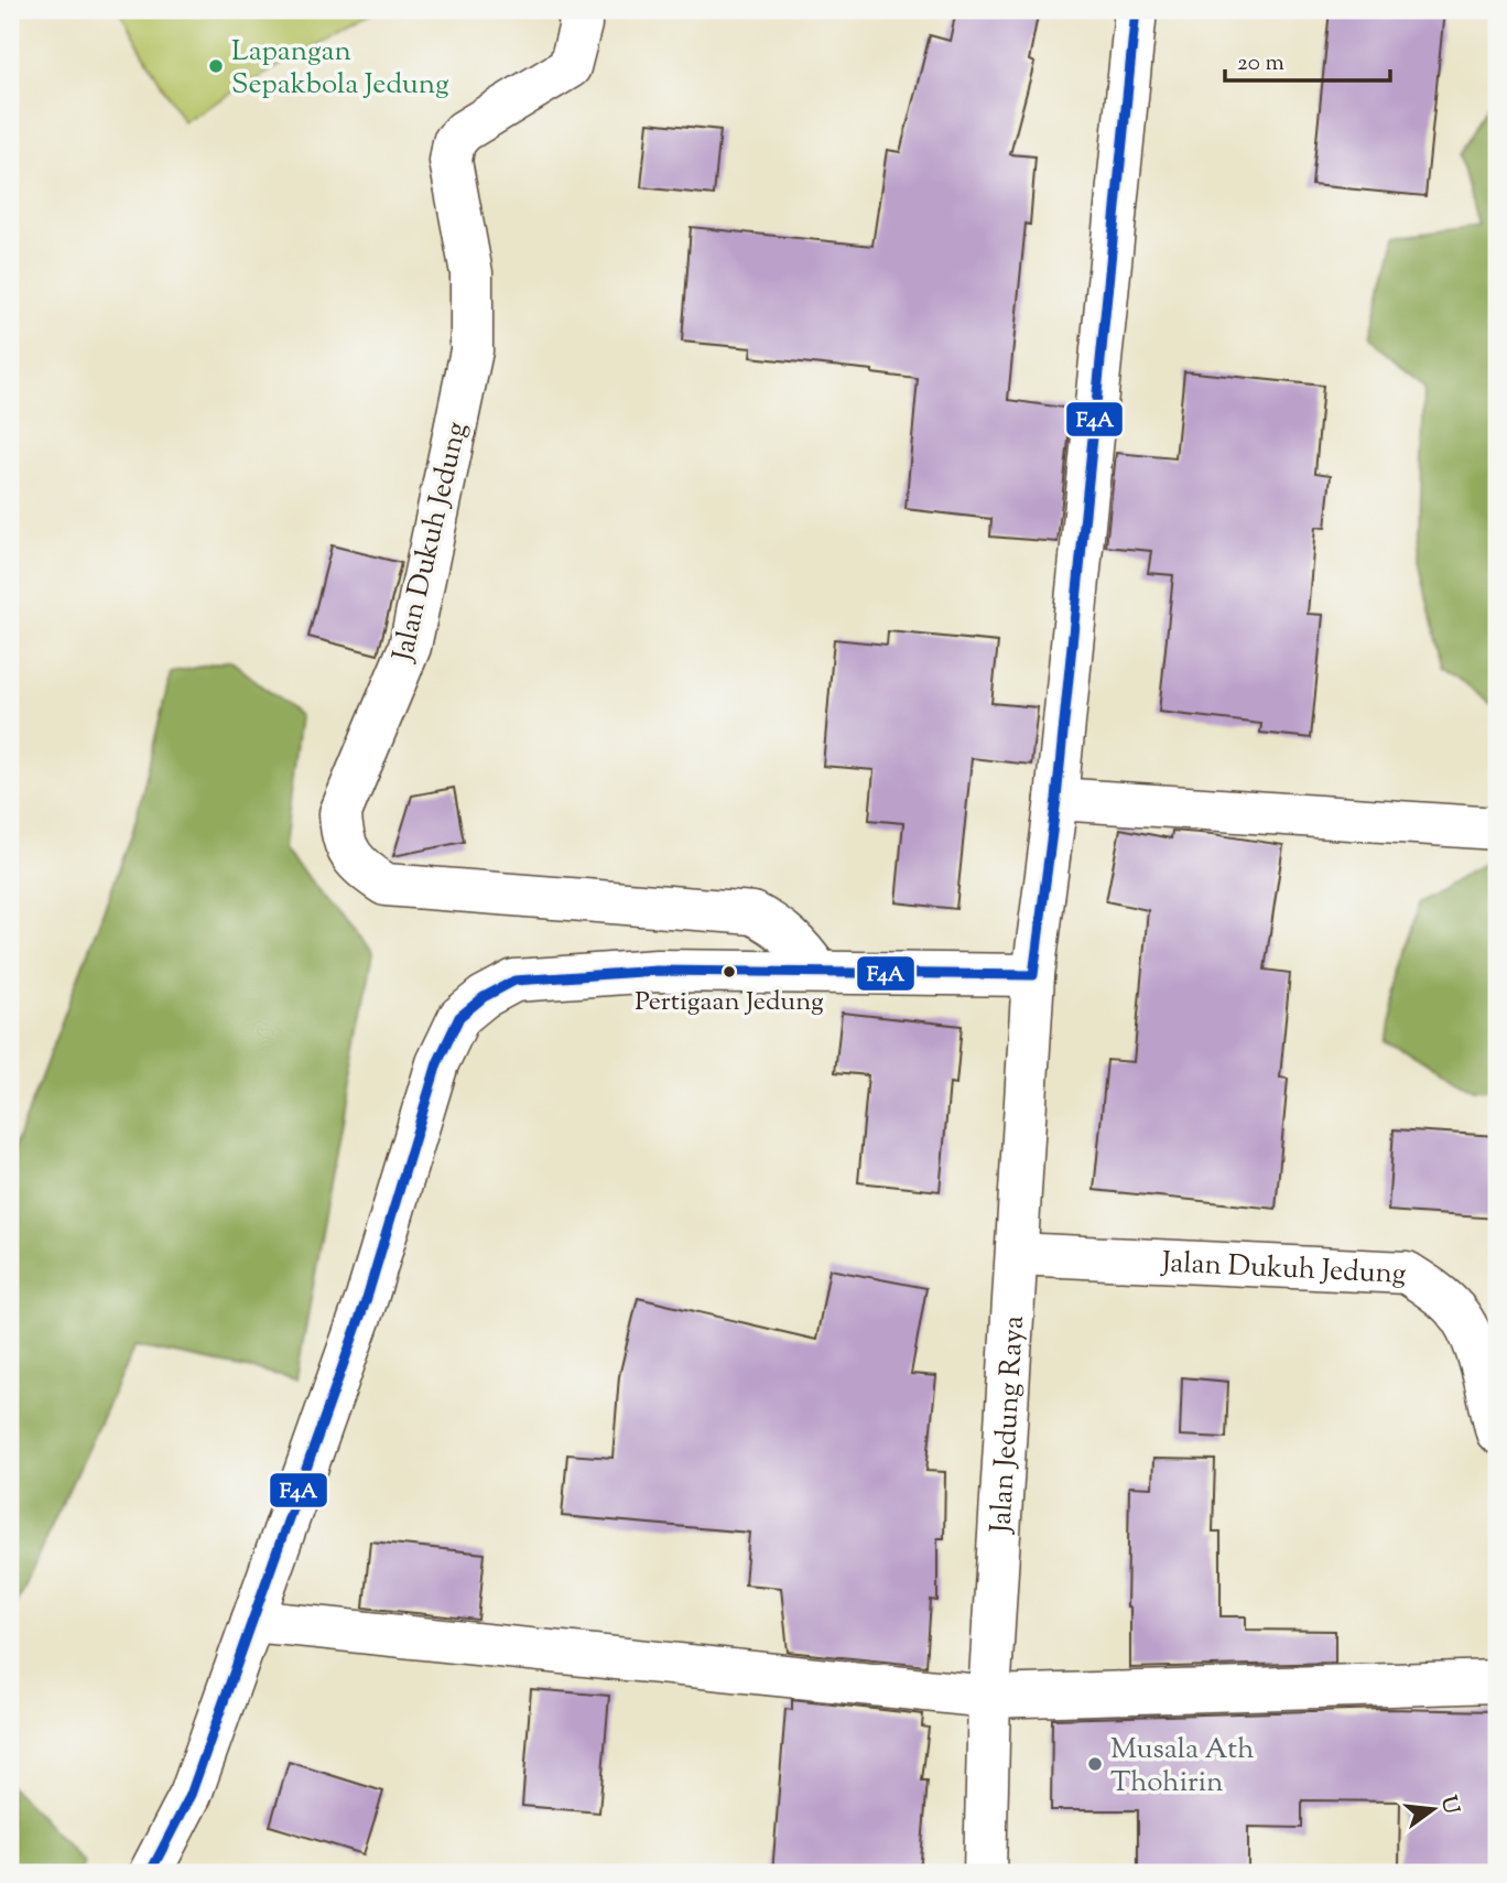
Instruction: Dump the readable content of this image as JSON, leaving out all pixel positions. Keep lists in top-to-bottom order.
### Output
{
  "streets": {
    "street": ["Jalan Dukuh Jedung", "Jalan Jedung Raya"]
  },
  "crossings": [
    ["Jalan Dukuh Jedung", "Jalan Jedung Raya"]
  ],
  "places": ["Lapangan Sepakbola Jedung", "Pertigaan Jedung", "Musala Ath Thohirin"],
  "lines": ["transit line F4A"],
  "scale_bar": "20 m",
  "north": "right"
}
